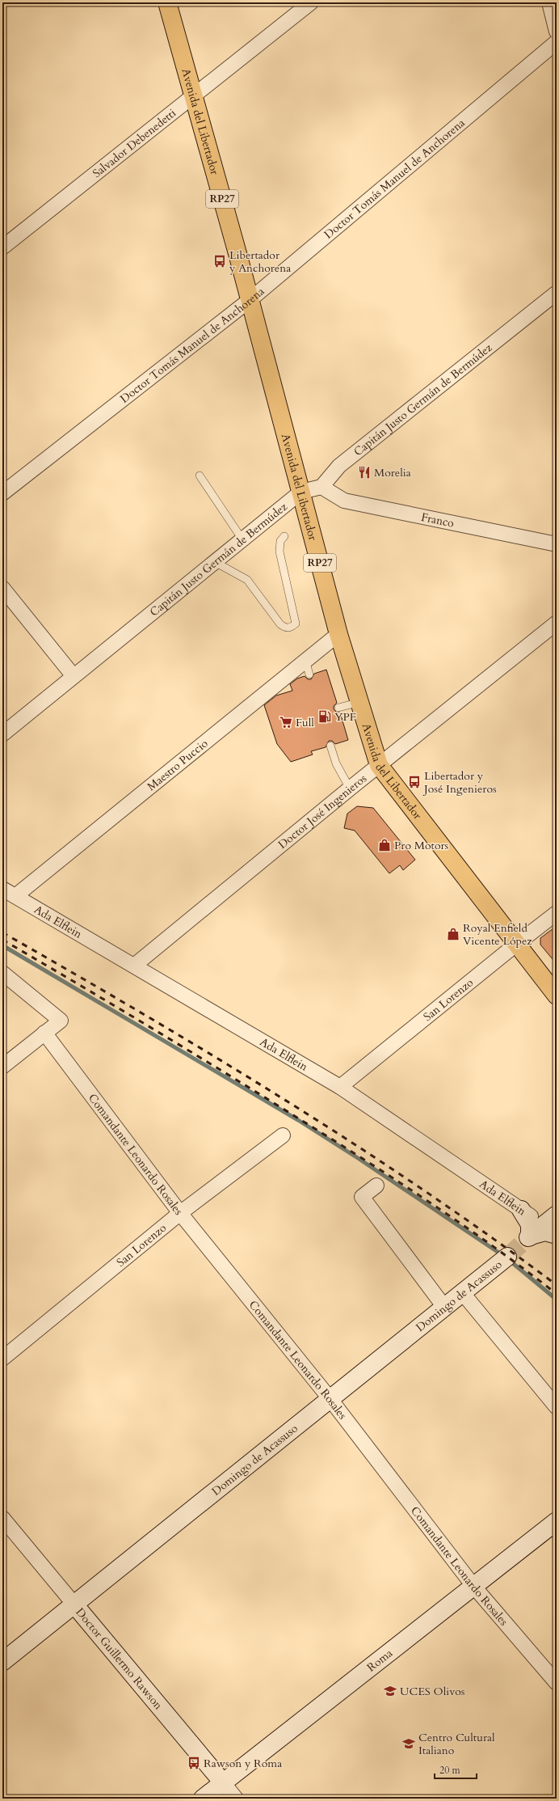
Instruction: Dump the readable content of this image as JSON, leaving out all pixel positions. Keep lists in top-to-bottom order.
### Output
{
  "streets": {
    "main road": ["Avenida del Libertador", "RP27"],
    "street": [
      "Salvador Debenedetti",
      "Doctor Tomás Manuel de Anchorena",
      "Capitán Justo Germán de Bermúdez",
      "Franco",
      "Maestro Puccio",
      "Doctor José Ingenieros",
      "Ada Elflein",
      "San Lorenzo",
      "Comandante Leonardo Rosales",
      "Domingo de Acassuso",
      "Doctor Guillermo Rawson",
      "Roma"
    ]
  },
  "crossings": [
    ["Avenida del Libertador", "Salvador Debenedetti"],
    ["Avenida del Libertador", "Doctor Tomás Manuel de Anchorena"],
    ["Avenida del Libertador", "Capitán Justo Germán de Bermúdez"],
    ["Avenida del Libertador", "Maestro Puccio"],
    ["Avenida del Libertador", "Doctor José Ingenieros"],
    ["Avenida del Libertador", "San Lorenzo"],
    ["Capitán Justo Germán de Bermúdez", "Franco"],
    ["Maestro Puccio", "Ada Elflein"],
    ["Doctor José Ingenieros", "Ada Elflein"],
    ["Ada Elflein", "San Lorenzo"],
    ["San Lorenzo", "Comandante Leonardo Rosales"],
    ["Comandante Leonardo Rosales", "Domingo de Acassuso"],
    ["Comandante Leonardo Rosales", "Roma"],
    ["Domingo de Acassuso", "Doctor Guillermo Rawson"],
    ["Doctor Guillermo Rawson", "Roma"]
  ],
  "places": {
    "bus stop": ["Libertador y Anchorena", "Libertador y José Ingenieros", "Rawson y Roma"],
    "restaurant": ["Morelia"],
    "fuel station": ["YPF"],
    "supermarket": ["Full"],
    "shop": ["Pro Motors", "Royal Enfield Vicente López"],
    "school or university": ["UCES Olivos", "Centro Cultural Italiano"]
  },
  "scale_bar": "20 m"
}
